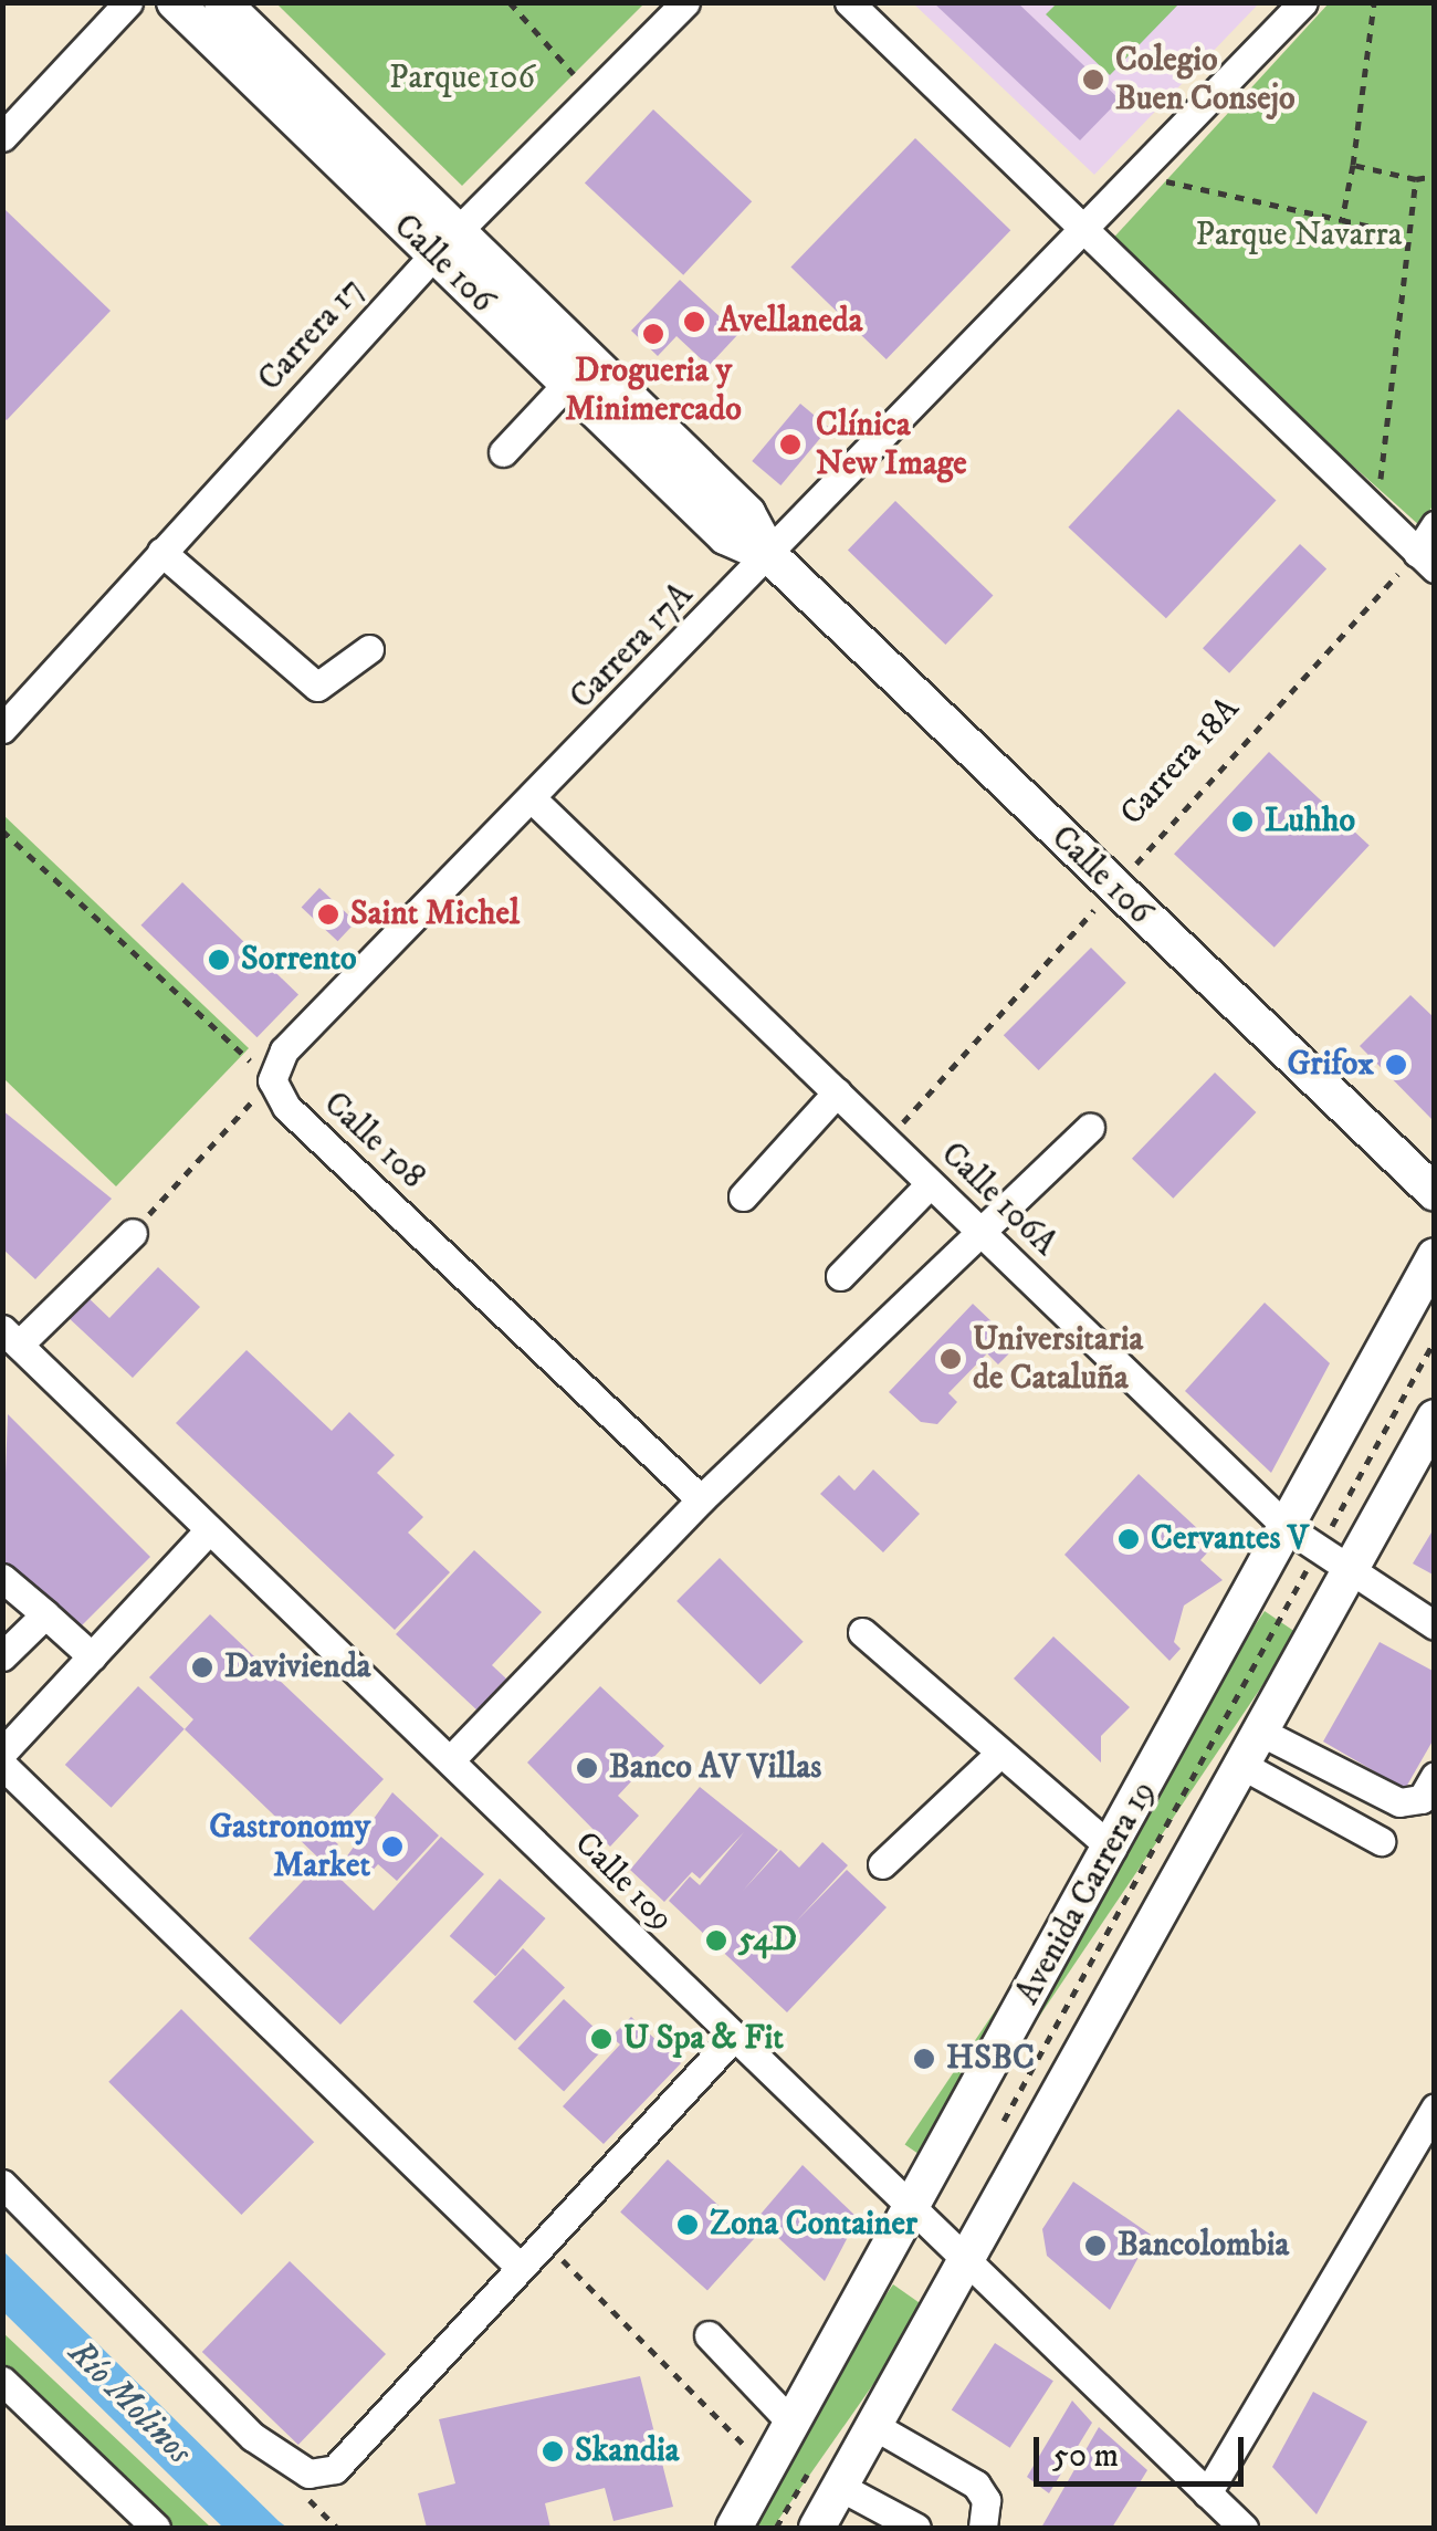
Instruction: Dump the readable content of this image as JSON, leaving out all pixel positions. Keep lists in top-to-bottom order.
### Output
{
  "streets": {
    "main road": ["Calle 106", "Avenida Carrera 19"],
    "street": [
      "Carrera 17",
      "Carrera 17A",
      "Calle 108",
      "Calle 106A",
      "Calle 109"
    ],
    "path": ["Carrera 18A"]
  },
  "crossings": [
    ["Calle 106", "Carrera 17"],
    ["Calle 106", "Carrera 17A"],
    ["Calle 106", "Carrera 18A"],
    ["Carrera 17A", "Calle 108"],
    ["Carrera 17A", "Calle 106A"],
    ["Carrera 18A", "Calle 106A"],
    ["Calle 106A", "Avenida Carrera 19"],
    ["Calle 109", "Avenida Carrera 19"]
  ],
  "water": ["Río Molinos"],
  "parks": ["Parque 106", "Parque Navarra"],
  "places": [
    "Colegio Buen Consejo",
    "Avellaneda",
    "Drogueria y Minimercado",
    "Clínica New Image",
    "Luhho",
    "Saint Michel",
    "Sorrento",
    "Grifox",
    "Universitaria de Cataluña",
    "Cervantes V",
    "Davivienda",
    "Banco AV Villas",
    "Gastronomy Market",
    "54D",
    "U Spa & Fit",
    "HSBC",
    "Zona Container",
    "Bancolombia",
    "Skandia"
  ],
  "scale_bar": "50 m"
}
